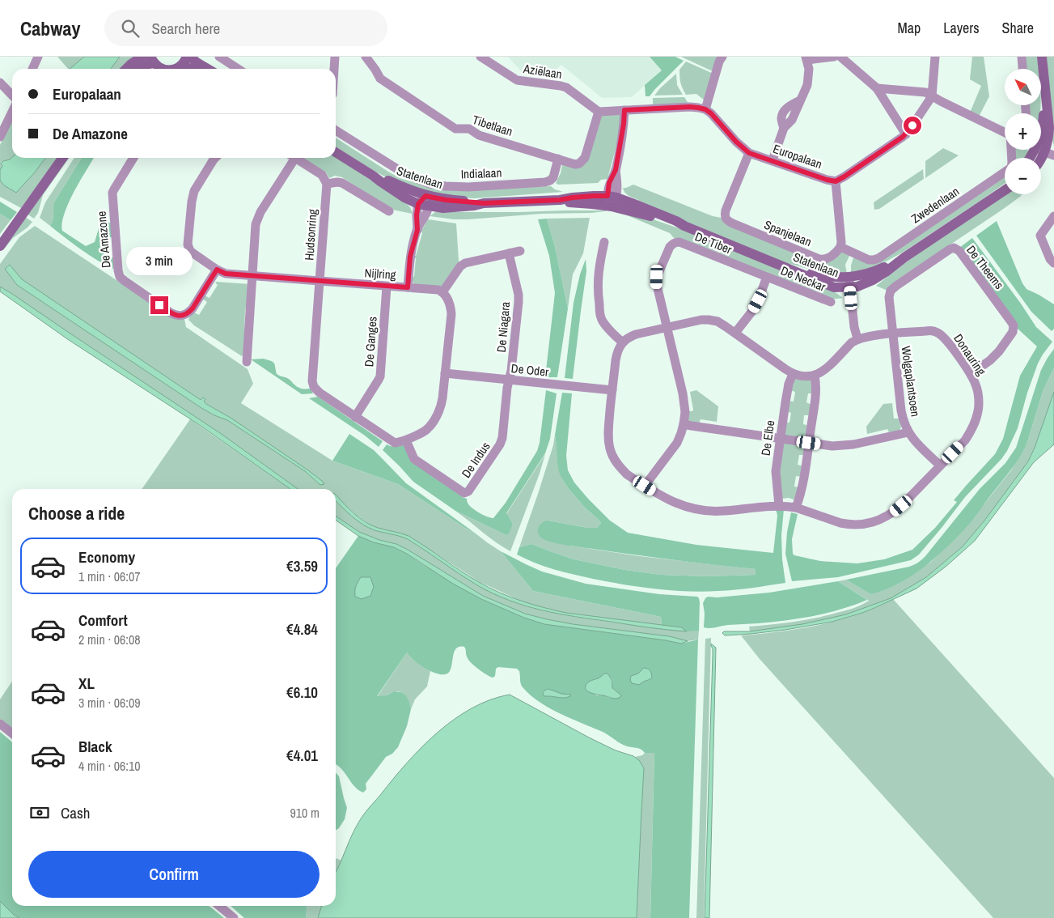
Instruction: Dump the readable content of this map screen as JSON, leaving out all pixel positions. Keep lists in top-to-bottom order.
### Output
{
  "streets": {
    "main road": ["Statenlaan"],
    "street": [
      "Aziëlaan",
      "Tibetlaan",
      "Europalaan",
      "Indialaan",
      "Zwedenlaan",
      "Spanjelaan",
      "Hudsonring",
      "De Amazone",
      "De Tiber",
      "De Theems",
      "Nijlring",
      "De Neckar",
      "De Niagara",
      "De Ganges",
      "Donauring",
      "De Oder",
      "Wolgaplantsoen",
      "De Elbe",
      "De Indus"
    ]
  },
  "crossings": [
    ["Aziëlaan", "Tibetlaan"],
    ["Tibetlaan", "Indialaan"],
    ["Europalaan", "Spanjelaan"],
    ["Zwedenlaan", "Spanjelaan"],
    ["Hudsonring", "Nijlring"],
    ["De Tiber", "De Neckar"],
    ["De Theems", "Donauring"],
    ["De Theems", "Wolgaplantsoen"],
    ["Nijlring", "De Ganges"],
    ["De Niagara", "De Oder"],
    ["De Niagara", "De Indus"],
    ["Donauring", "De Oder"],
    ["Donauring", "Wolgaplantsoen"],
    ["Donauring", "De Elbe"],
    ["De Oder", "De Indus"],
    ["Wolgaplantsoen", "De Elbe"]
  ],
  "north": "top left",
  "page": {
    "header": "Cabway",
    "search": "Search here",
    "nav": ["Map", "Layers", "Share"],
    "map_buttons": ["+", "−"],
    "banner": ["Europalaan", "De Amazone"],
    "bubble": "3 min",
    "heading": "Choose a ride",
    "list": [
      {
        "name": "Economy",
        "note": "1 min · 06:07",
        "value": "€3.59"
      },
      {
        "name": "Comfort",
        "note": "2 min · 06:08",
        "value": "€4.84"
      },
      {
        "name": "XL",
        "note": "3 min · 06:09",
        "value": "€6.10"
      },
      {
        "name": "Black",
        "note": "4 min · 06:10",
        "value": "€4.01"
      }
    ],
    "pay": ["Cash", "910 m"],
    "buttons": "Confirm"
  }
}
